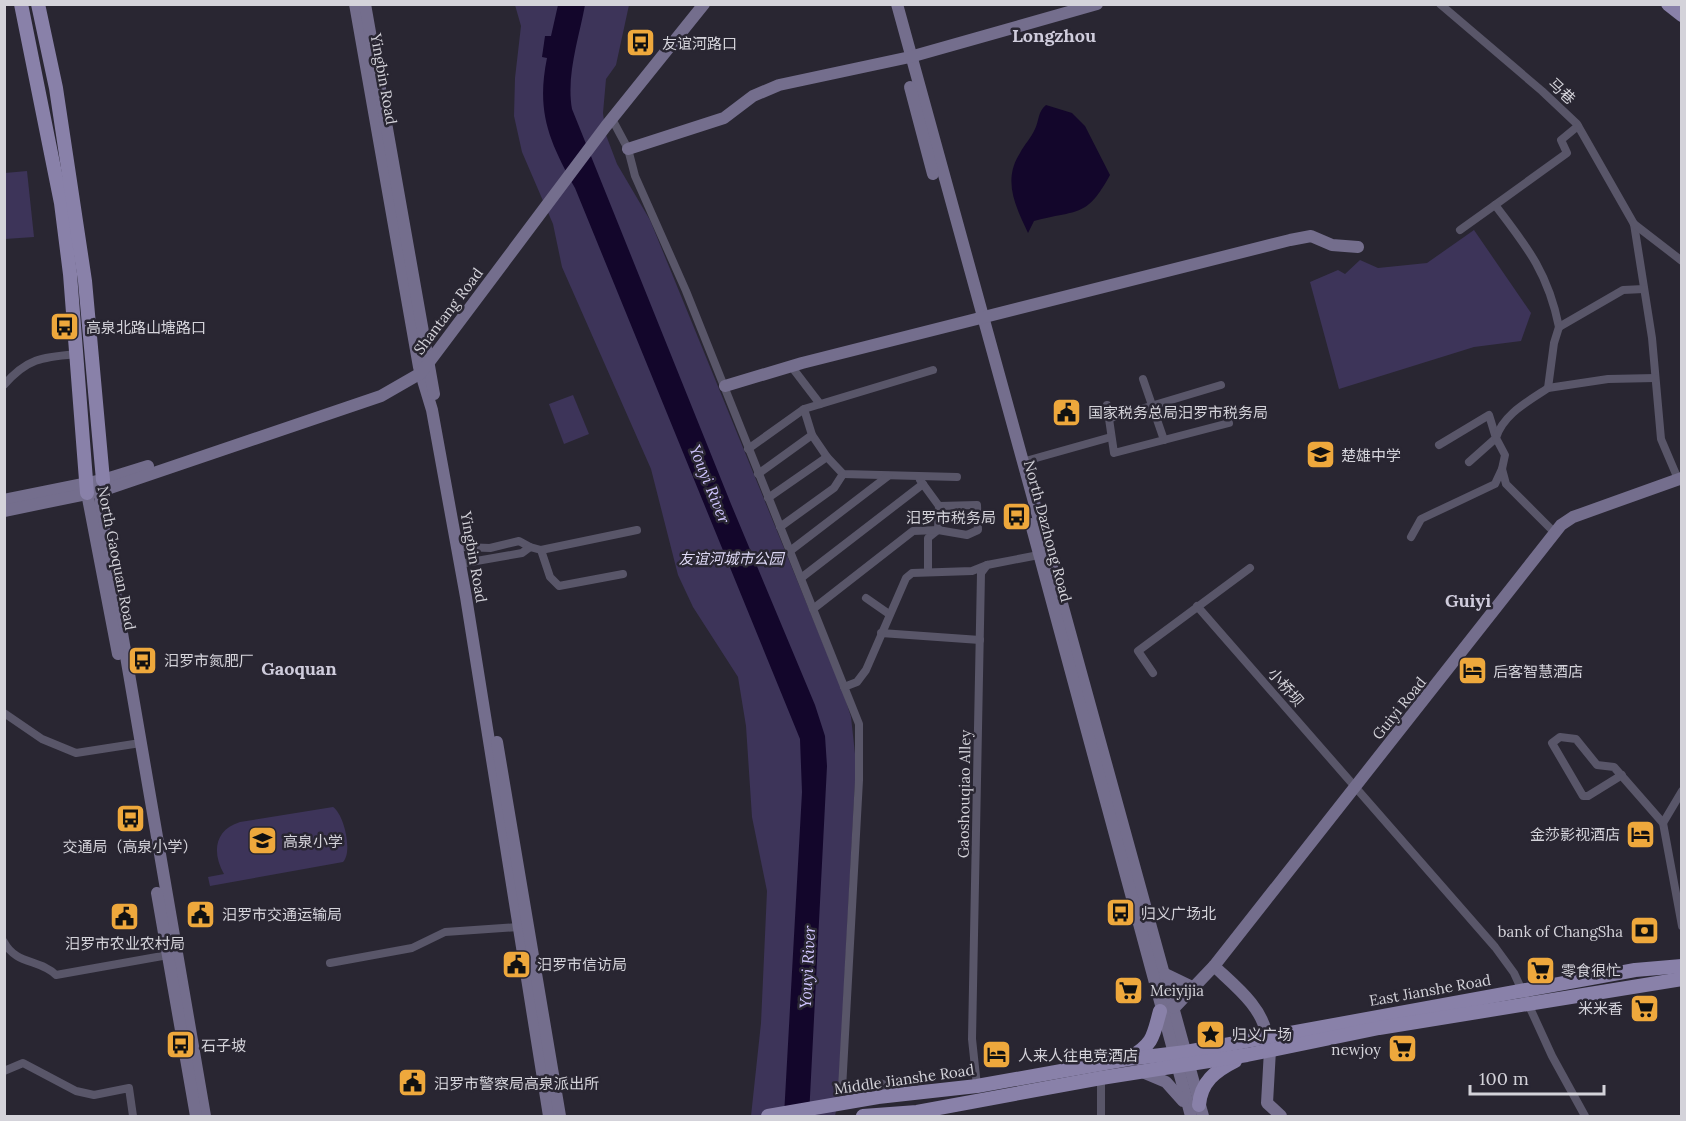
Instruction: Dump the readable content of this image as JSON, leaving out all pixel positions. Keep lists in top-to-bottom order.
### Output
{
  "streets": {
    "main road": [
      "Yingbin Road",
      "Shantang Road",
      "North Dazhong Road",
      "North Gaoquan Road",
      "Guiyi Road",
      "East Jianshe Road",
      "Middle Jianshe Road"
    ],
    "street": ["马巷", "小桥坝", "Gaoshouqiao Alley"]
  },
  "crossings": [
    ["Yingbin Road", "Shantang Road"],
    ["Shantang Road", "North Gaoquan Road"],
    ["North Dazhong Road", "East Jianshe Road"],
    ["North Dazhong Road", "Middle Jianshe Road"],
    ["小桥坝", "Guiyi Road"],
    ["小桥坝", "East Jianshe Road"],
    ["Gaoshouqiao Alley", "Middle Jianshe Road"],
    ["East Jianshe Road", "Middle Jianshe Road"]
  ],
  "districts": ["Longzhou", "Guiyi", "Gaoquan"],
  "water": ["Youyi River"],
  "parks": ["友谊河城市公园"],
  "places": {
    "bus stop": [
      "友谊河路口",
      "高泉北路山塘路口",
      "汨罗市税务局",
      "汨罗市氮肥厂",
      "交通局（高泉小学）",
      "归义广场北",
      "石子坡"
    ],
    "public building": [
      "国家税务总局汨罗市税务局",
      "汨罗市交通运输局",
      "汨罗市农业农村局",
      "汨罗市信访局",
      "汨罗市警察局高泉派出所"
    ],
    "school or university": ["楚雄中学", "高泉小学"],
    "hotel": ["后客智慧酒店", "金莎影视酒店", "人来人往电竞酒店"],
    "bank": ["bank of ChangSha"],
    "supermarket": [
      "零食很忙",
      "Meiyijia",
      "米米香",
      "newjoy"
    ],
    "place": ["归义广场"]
  },
  "scale_bar": "100 m"
}
